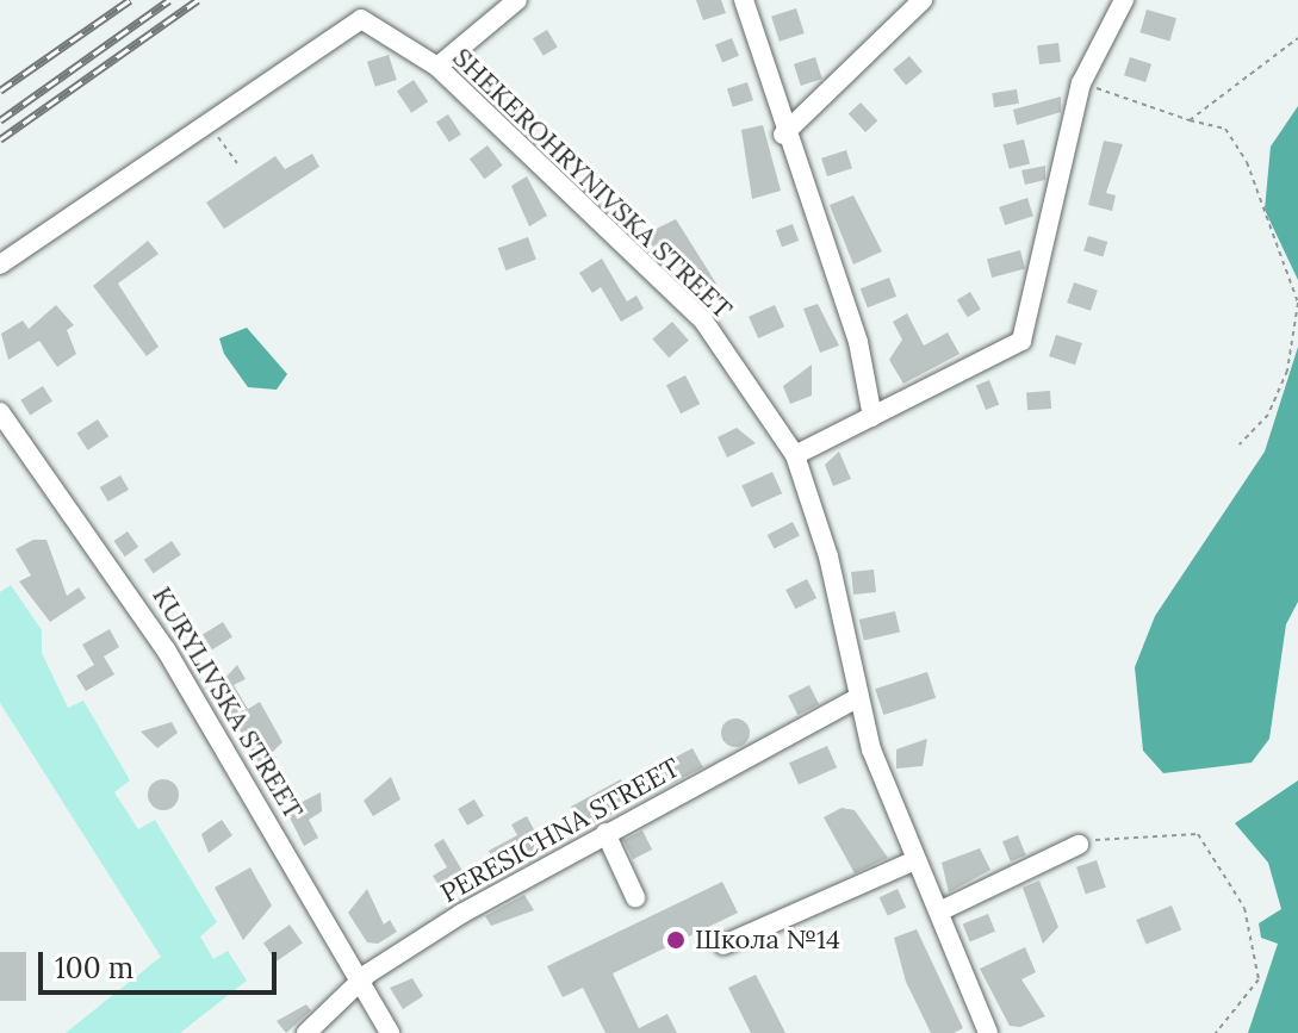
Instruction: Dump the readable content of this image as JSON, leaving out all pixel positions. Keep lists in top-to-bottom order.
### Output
{
  "streets": {
    "street": ["SHEKEROHRYNIVSKA STREET", "KURYLIVSKA STREET", "PERESICHNA STREET"]
  },
  "crossings": [
    ["SHEKEROHRYNIVSKA STREET", "PERESICHNA STREET"],
    ["KURYLIVSKA STREET", "PERESICHNA STREET"]
  ],
  "places": ["Школа №14"],
  "scale_bar": "100 m"
}
